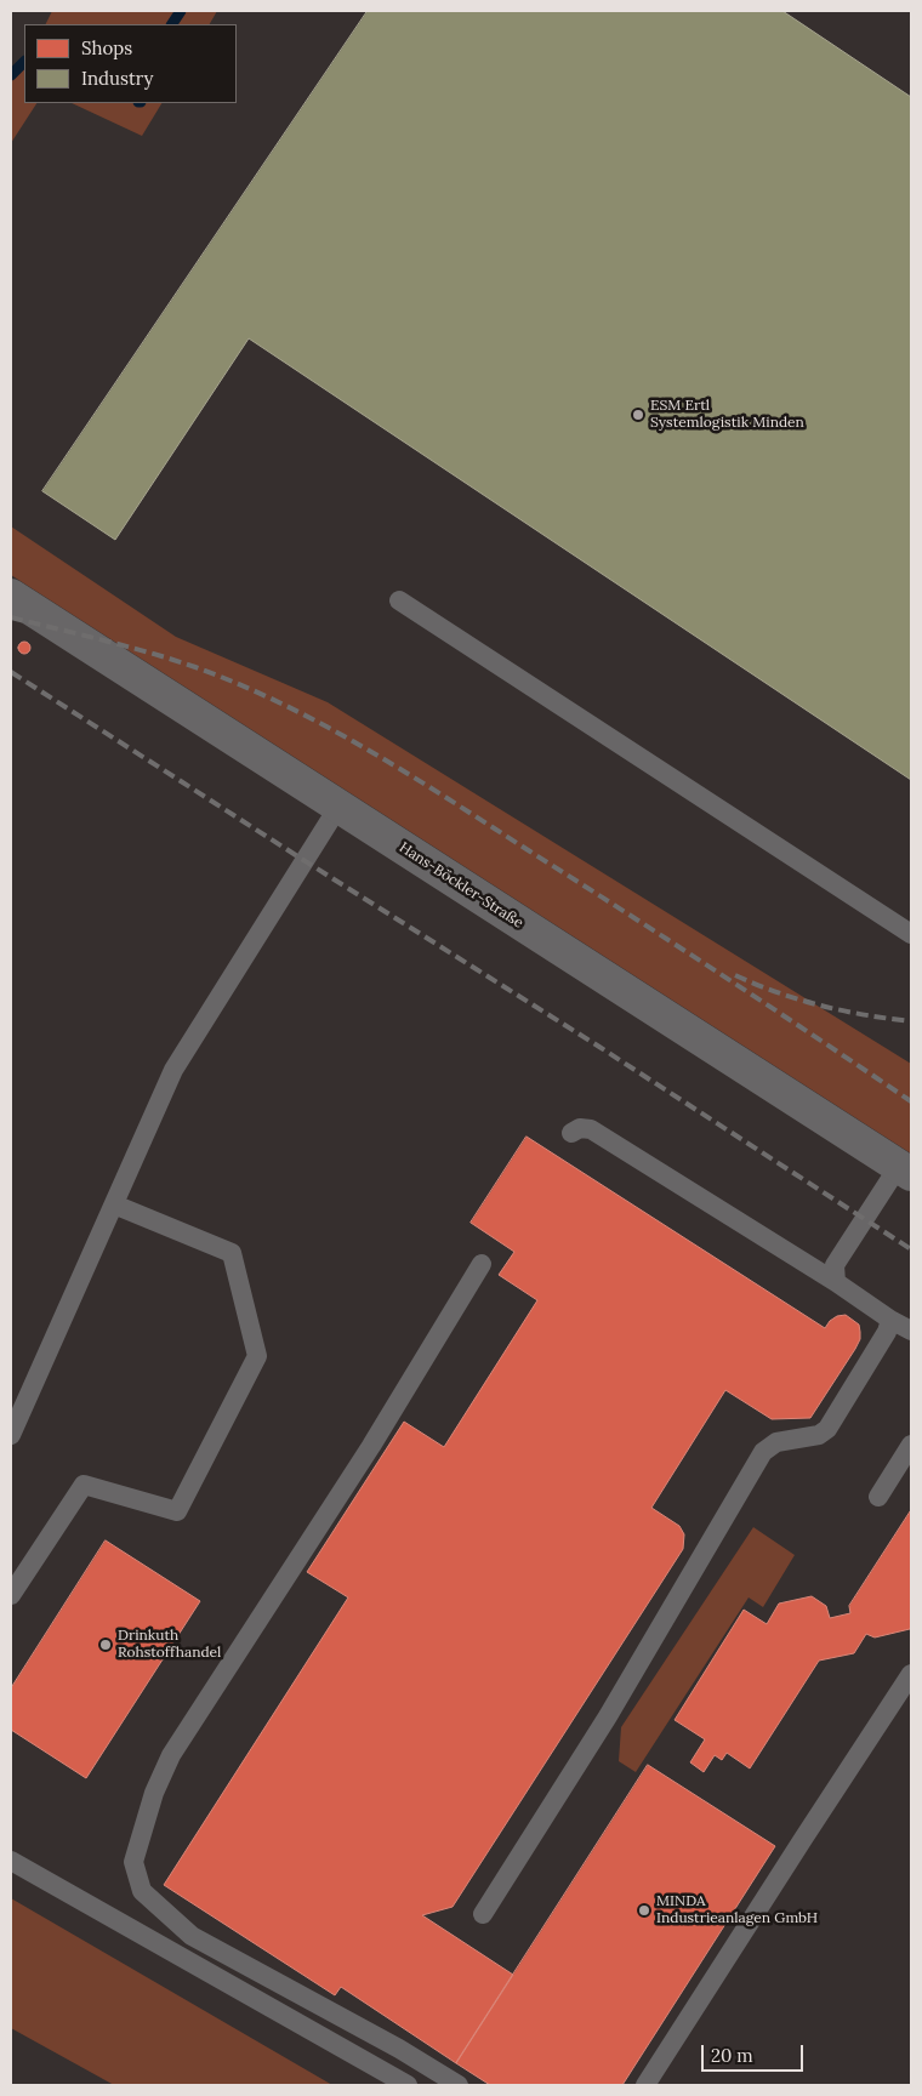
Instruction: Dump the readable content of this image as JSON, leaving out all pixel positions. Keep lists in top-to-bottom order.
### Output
{
  "streets": {
    "street": ["Hans-Böckler-Straße"]
  },
  "places": ["ESM Ertl Systemlogistik Minden", "Drinkuth Rohstoffhandel", "MINDA Industrieanlagen GmbH"],
  "legend": ["Shops", "Industry"],
  "scale_bar": "20 m"
}
